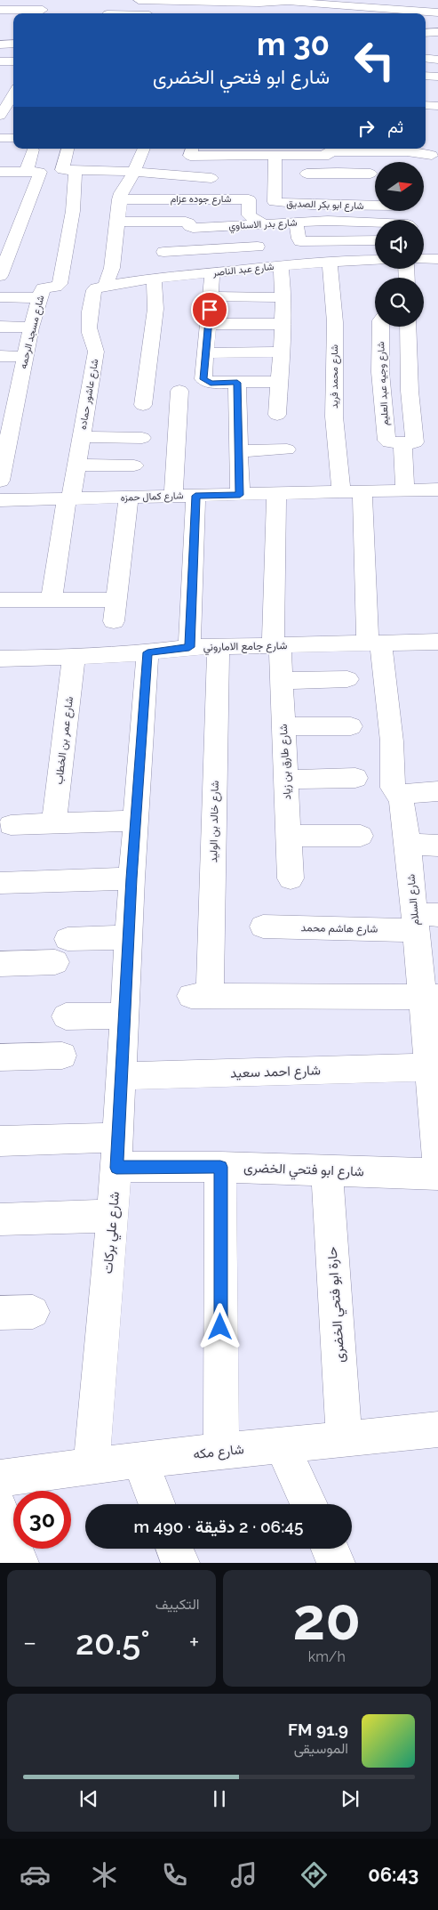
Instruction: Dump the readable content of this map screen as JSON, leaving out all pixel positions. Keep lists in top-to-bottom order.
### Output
{
  "streets": {
    "street": [
      "شارع جوده عزام",
      "شارع ابو بكر الصديق",
      "شارع بدر الاسناوي",
      "شارع عبد الناصر",
      "شارع مسجد الرحمه",
      "شارع محمد فريد",
      "شارع وجيه عبد العليم",
      "شارع عاشور حماده",
      "شارع كمال حمزه",
      "شارع جامع الاماروني",
      "شارع عمر بن الخطاب",
      "شارع طارق بن زياد",
      "شارع خالد بن الوليد",
      "شارع السلام",
      "شارع هاشم محمد",
      "شارع احمد سعيد",
      "شارع ابو فتحي الخضرى",
      "شارع علي بركات",
      "حارة ابو فتحي الخضرى",
      "شارع مكه"
    ]
  },
  "crossings": [
    ["شارع جوده عزام", "شارع بدر الاسناوي"],
    ["شارع جوده عزام", "شارع عاشور حماده"],
    ["شارع بدر الاسناوي", "شارع عاشور حماده"],
    ["شارع عبد الناصر", "شارع محمد فريد"],
    ["شارع عبد الناصر", "شارع عاشور حماده"],
    ["شارع محمد فريد", "شارع كمال حمزه"],
    ["شارع عاشور حماده", "شارع كمال حمزه"],
    ["شارع كمال حمزه", "شارع طارق بن زياد"],
    ["شارع كمال حمزه", "شارع السلام"],
    ["شارع جامع الاماروني", "شارع عمر بن الخطاب"],
    ["شارع جامع الاماروني", "شارع طارق بن زياد"],
    ["شارع جامع الاماروني", "شارع خالد بن الوليد"],
    ["شارع جامع الاماروني", "شارع السلام"],
    ["شارع جامع الاماروني", "شارع علي بركات"],
    ["شارع خالد بن الوليد", "شارع السلام"],
    ["شارع السلام", "شارع هاشم محمد"],
    ["شارع السلام", "شارع احمد سعيد"],
    ["شارع احمد سعيد", "شارع علي بركات"],
    ["شارع ابو فتحي الخضرى", "شارع علي بركات"],
    ["شارع ابو فتحي الخضرى", "حارة ابو فتحي الخضرى"],
    ["شارع علي بركات", "شارع مكه"],
    ["حارة ابو فتحي الخضرى", "شارع مكه"]
  ],
  "north": "right",
  "page": {
    "turn": ["30 m", "شارع ابو فتحي الخضرى"],
    "then": "ثم",
    "limit": "30",
    "trip": "06:45 · 2 دقيقة · 490 m",
    "tile": [
      ["20", "km/h"],
      "التكييف"
    ],
    "heat": ["−", "20.5°", "+"],
    "song": ["91.9 FM", "الموسيقى"],
    "tabs": "06:43"
  }
}
